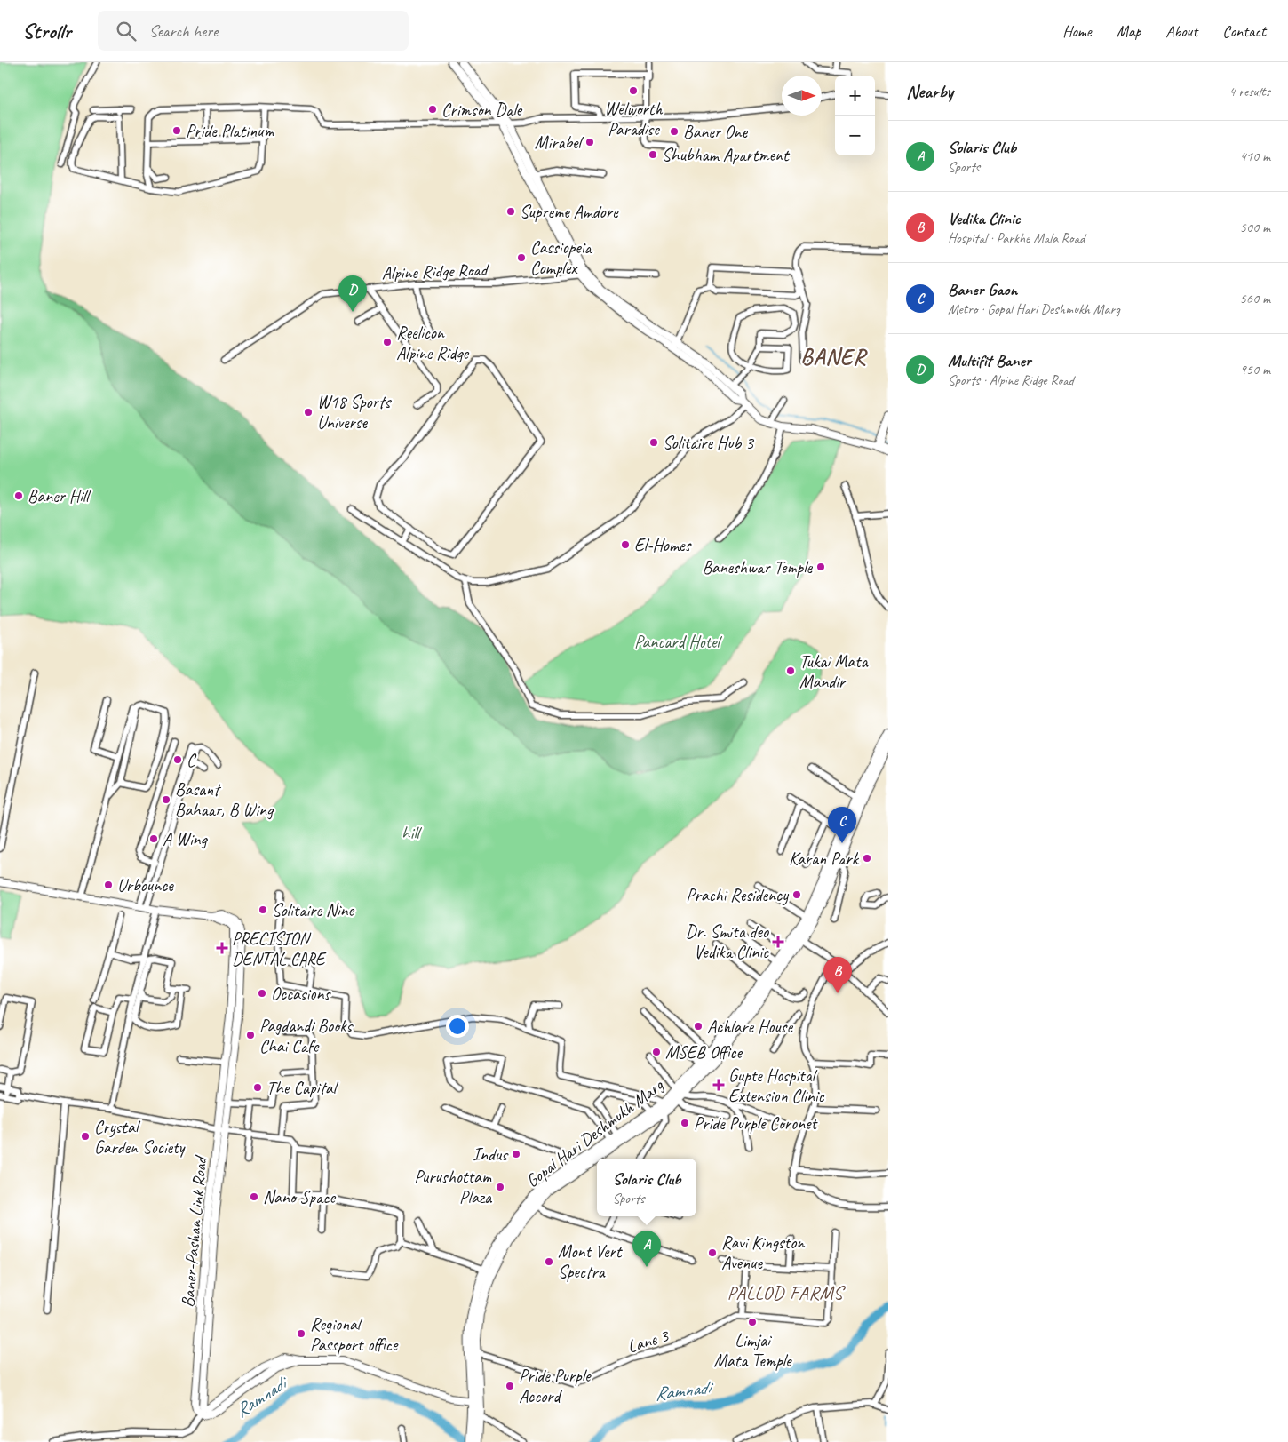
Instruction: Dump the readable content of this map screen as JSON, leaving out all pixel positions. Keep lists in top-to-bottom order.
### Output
{
  "streets": {
    "main road": ["Gopal Hari Deshmukh Marg"],
    "street": ["Alpine Ridge Road", "Baner-Pashan Link Road", "Lane 3"]
  },
  "crossings": [
    ["Gopal Hari Deshmukh Marg", "Lane 3"]
  ],
  "districts": ["BANER", "PALLOD FARMS"],
  "water": ["Ramnadi"],
  "parks": ["Pancard Hotel", "hill"],
  "places": {
    "other": [
      "Welworth Paradise",
      "Crimson Dale",
      "Pride Platinum",
      "Baner One",
      "Mirabel",
      "Shubham Apartment",
      "Supreme Amdore",
      "Cassiopeia Complex",
      "Reelicon Alpine Ridge",
      "W18 Sports Universe",
      "Solitaire Hub 3",
      "Baner Hill",
      "El-Homes",
      "Baneshwar Temple",
      "Tukai Mata Mandir",
      "C",
      "Basant Bahaar, B Wing",
      "A Wing",
      "Karan Park",
      "Urbounce",
      "Prachi Residency",
      "Solitaire Nine",
      "Occasions",
      "Achlare House",
      "Pagdandi Books Chai Cafe",
      "MSEB Office",
      "The Capital",
      "Pride Purple Coronet",
      "Crystal Garden Society",
      "Indus",
      "Purushottam Plaza",
      "Nano Space",
      "Ravi Kingston Avenue",
      "Mont Vert Spectra",
      "Limjai Mata Temple",
      "Regional Passport office",
      "Pride Purple Accord"
    ],
    "health": ["Dr. Smita deo Vedika Clinic", "PRECISION DENTAL CARE", "Gupte Hospital Extension Clinic"]
  },
  "north": "right",
  "page": {
    "header": "Strollr",
    "search": "Search here",
    "nav": [
      "Home",
      "Map",
      "About",
      "Contact"
    ],
    "heading": ["Nearby", "4 results"],
    "map_buttons": ["+", "−"],
    "list": [
      {
        "mark": "A",
        "name": "Solaris Club",
        "note": "Sports",
        "value": "410 m"
      },
      {
        "mark": "B",
        "name": "Vedika Clinic",
        "note": "Hospital · Parkhe Mala Road",
        "value": "500 m"
      },
      {
        "mark": "C",
        "name": "Baner Gaon",
        "note": "Metro · Gopal Hari Deshmukh Marg",
        "value": "560 m"
      },
      {
        "mark": "D",
        "name": "Multifit Baner",
        "note": "Sports · Alpine Ridge Road",
        "value": "950 m"
      }
    ],
    "pins": [
      "D",
      "C",
      "B",
      "A"
    ],
    "popup": ["Solaris Club", "Sports"]
  }
}
